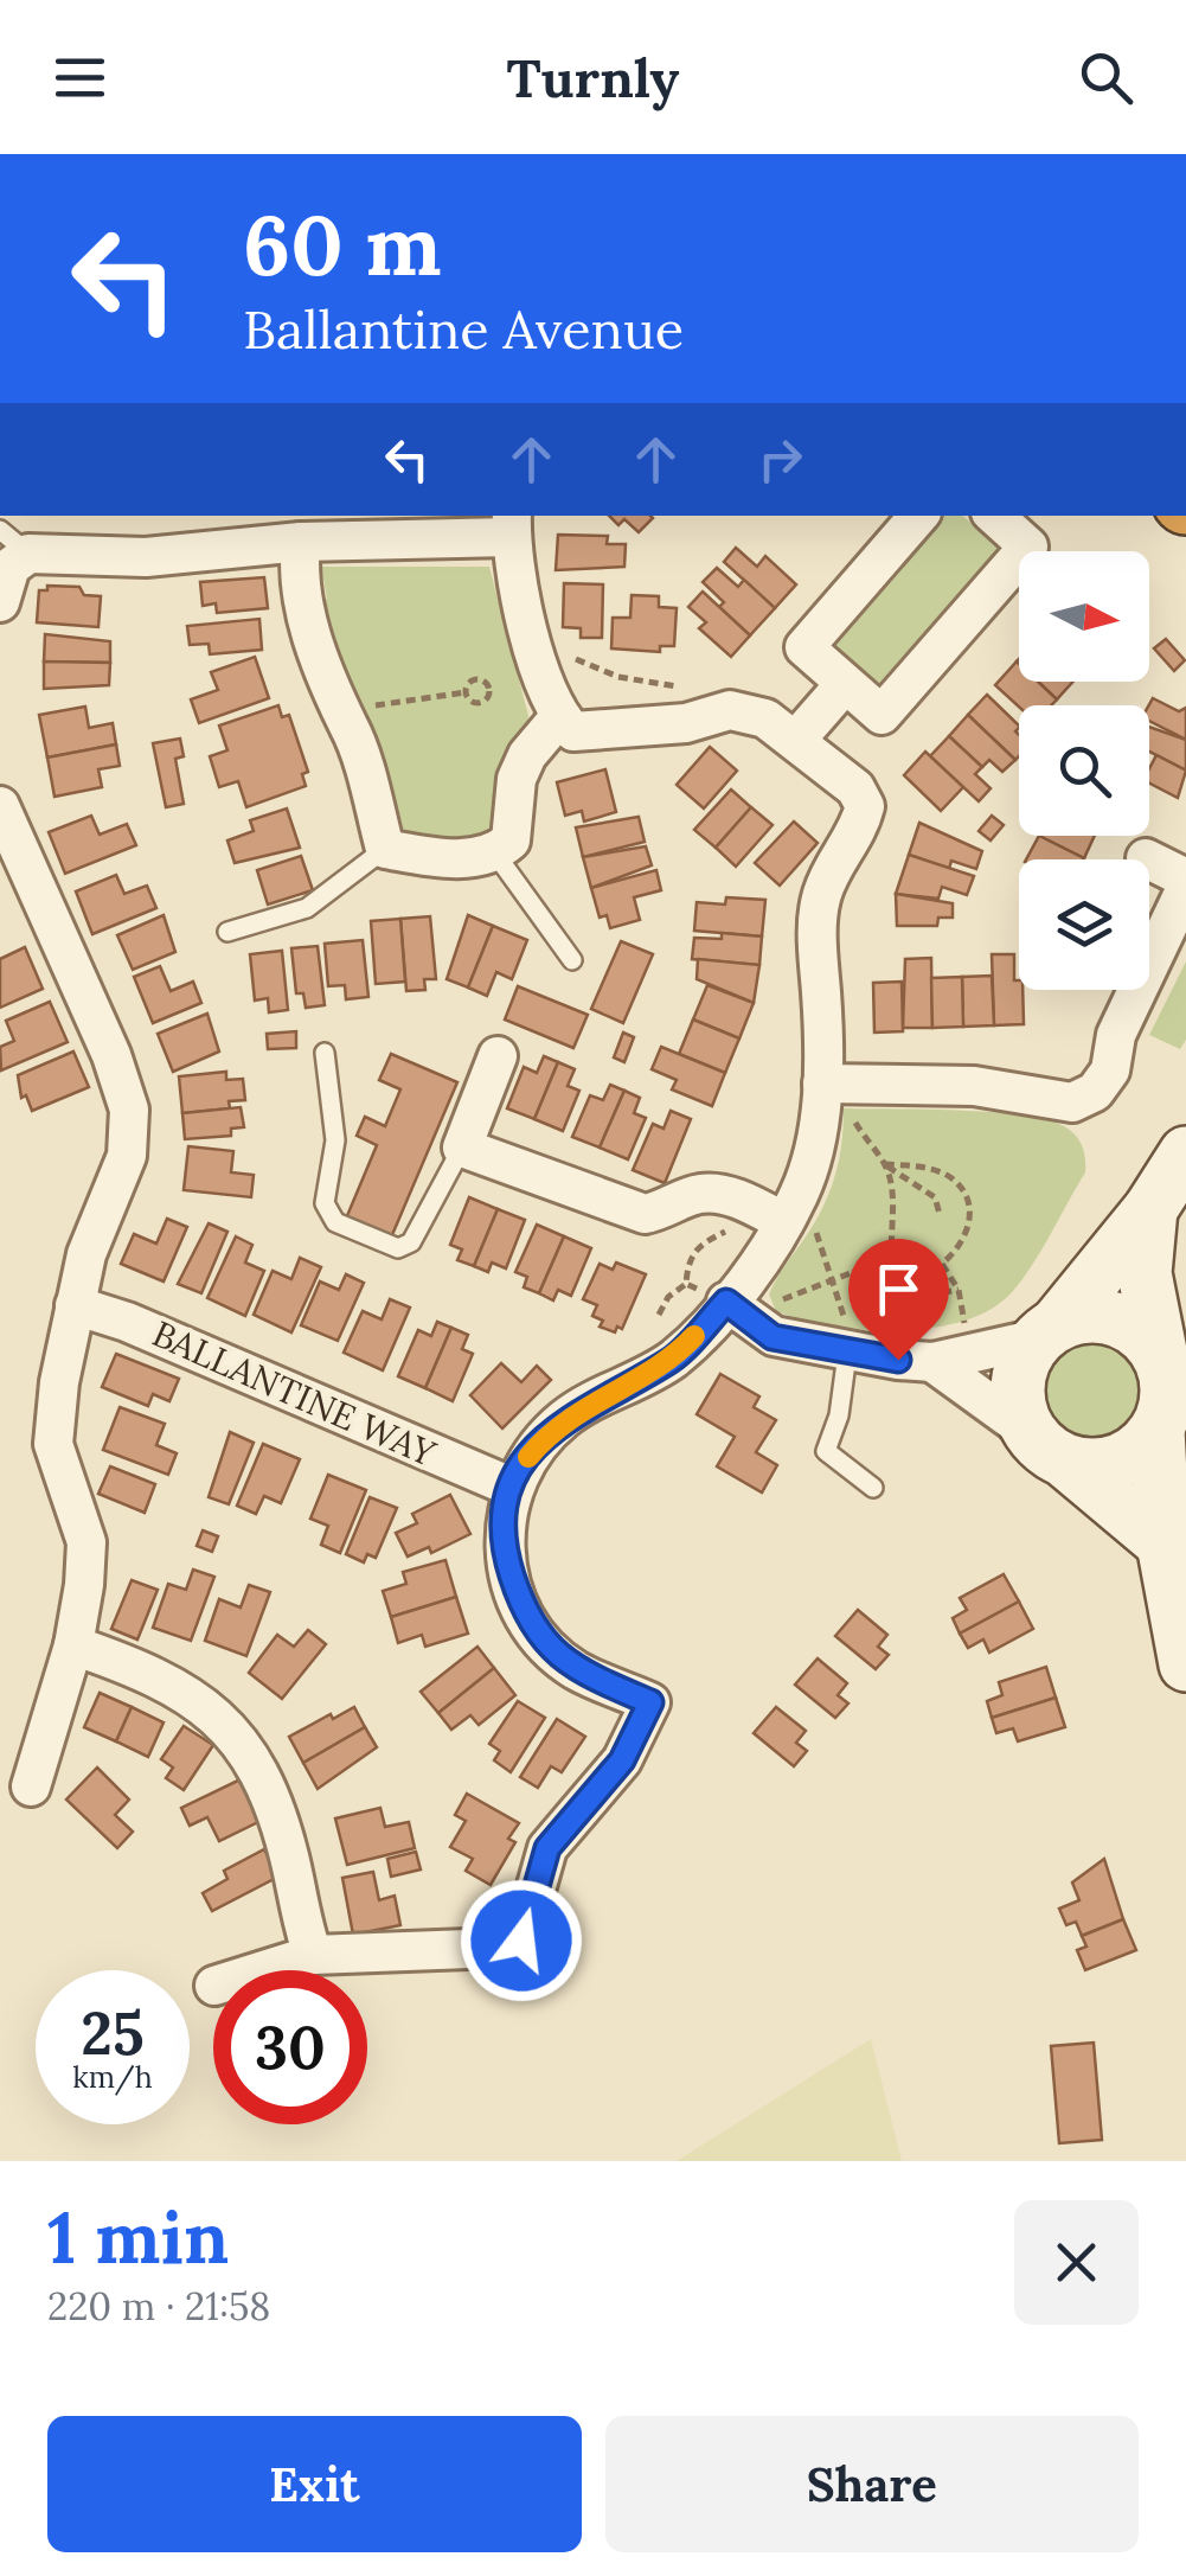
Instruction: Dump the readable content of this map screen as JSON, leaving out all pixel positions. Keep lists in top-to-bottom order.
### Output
{
  "streets": {
    "street": ["BALLANTINE WAY"]
  },
  "north": "right",
  "page": {
    "header": "Turnly",
    "turn": ["60 m", "Ballantine Avenue"],
    "speed": "25 km/h",
    "limit": "30",
    "heading": ["1 min", "220 m · 21:58"],
    "buttons": ["Exit", "Share"]
  }
}
